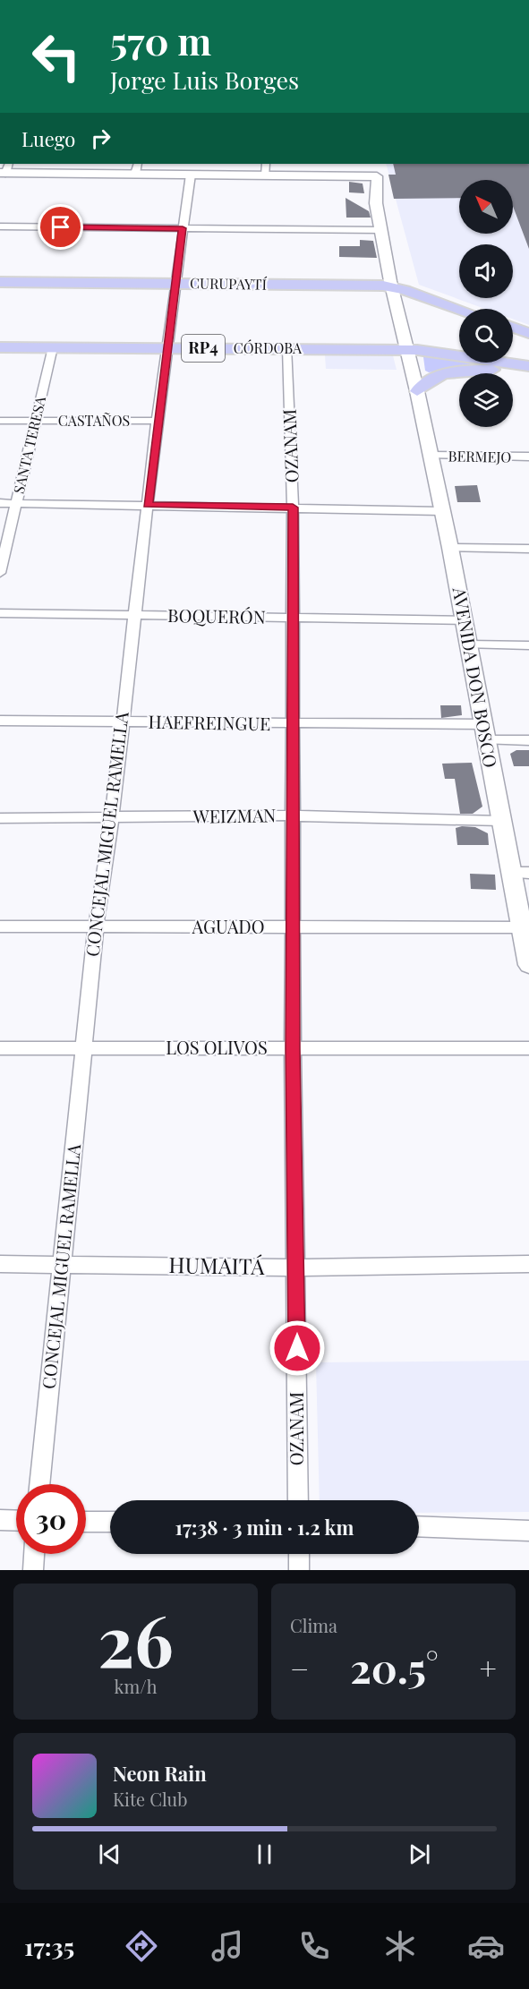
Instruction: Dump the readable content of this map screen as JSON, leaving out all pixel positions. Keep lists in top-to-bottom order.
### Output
{
  "streets": {
    "main road": [
      "CURUPAYTÍ",
      "RP4",
      "CÓRDOBA",
      "AVENIDA DON BOSCO"
    ],
    "street": [
      "CASTAÑOS",
      "SANTA TERESA",
      "OZANAM",
      "BERMEJO",
      "BOQUERÓN",
      "HAEFREINGUE",
      "WEIZMAN",
      "CONCEJAL MIGUEL RAMELLA",
      "AGUADO",
      "LOS OLIVOS",
      "HUMAITÁ"
    ]
  },
  "crossings": [
    ["CURUPAYTÍ", "AVENIDA DON BOSCO"],
    ["CURUPAYTÍ", "CONCEJAL MIGUEL RAMELLA"],
    ["RP4", "CÓRDOBA"],
    ["RP4", "AVENIDA DON BOSCO"],
    ["CÓRDOBA", "SANTA TERESA"],
    ["CÓRDOBA", "OZANAM"],
    ["CÓRDOBA", "AVENIDA DON BOSCO"],
    ["CÓRDOBA", "CONCEJAL MIGUEL RAMELLA"],
    ["CASTAÑOS", "SANTA TERESA"],
    ["CASTAÑOS", "CONCEJAL MIGUEL RAMELLA"],
    ["OZANAM", "BOQUERÓN"],
    ["OZANAM", "HAEFREINGUE"],
    ["OZANAM", "WEIZMAN"],
    ["OZANAM", "AGUADO"],
    ["OZANAM", "LOS OLIVOS"],
    ["OZANAM", "HUMAITÁ"],
    ["BERMEJO", "AVENIDA DON BOSCO"],
    ["BOQUERÓN", "AVENIDA DON BOSCO"],
    ["BOQUERÓN", "CONCEJAL MIGUEL RAMELLA"],
    ["AVENIDA DON BOSCO", "HAEFREINGUE"],
    ["AVENIDA DON BOSCO", "WEIZMAN"],
    ["AVENIDA DON BOSCO", "AGUADO"],
    ["HAEFREINGUE", "CONCEJAL MIGUEL RAMELLA"],
    ["WEIZMAN", "CONCEJAL MIGUEL RAMELLA"],
    ["CONCEJAL MIGUEL RAMELLA", "AGUADO"],
    ["CONCEJAL MIGUEL RAMELLA", "LOS OLIVOS"],
    ["CONCEJAL MIGUEL RAMELLA", "HUMAITÁ"]
  ],
  "north": "top left",
  "page": {
    "turn": ["570 m", "Jorge Luis Borges"],
    "then": "Luego",
    "limit": "30",
    "trip": "17:38 · 3 min · 1.2 km",
    "tile": [
      ["26", "km/h"],
      "Clima"
    ],
    "heat": ["−", "20.5°", "+"],
    "song": ["Neon Rain", "Kite Club"],
    "tabs": "17:35"
  }
}
